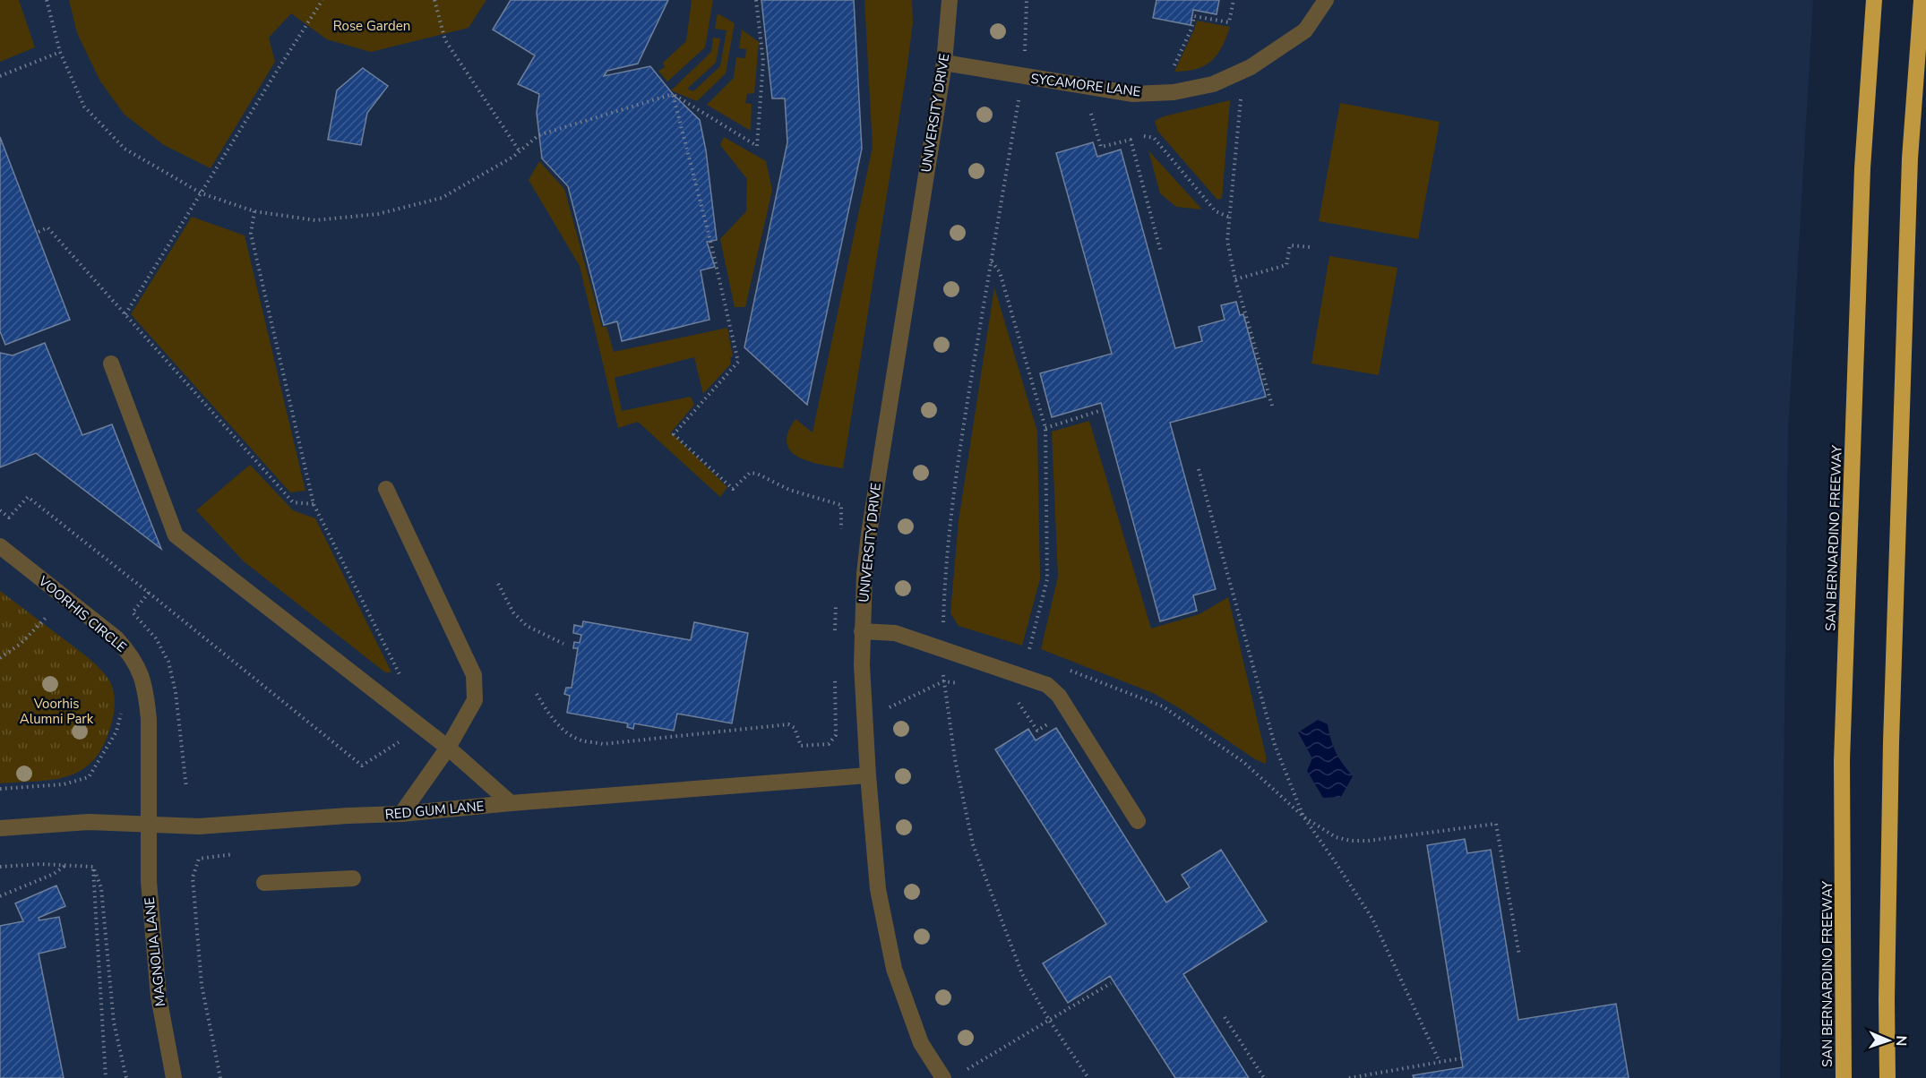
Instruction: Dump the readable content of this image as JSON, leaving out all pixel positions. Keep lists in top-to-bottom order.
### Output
{
  "streets": {
    "highway": ["SAN BERNARDINO FREEWAY"],
    "street": [
      "SYCAMORE LANE",
      "UNIVERSITY DRIVE",
      "VOORHIS CIRCLE",
      "RED GUM LANE",
      "MAGNOLIA LANE"
    ]
  },
  "crossings": [
    ["SYCAMORE LANE", "UNIVERSITY DRIVE"],
    ["UNIVERSITY DRIVE", "RED GUM LANE"],
    ["VOORHIS CIRCLE", "RED GUM LANE"],
    ["VOORHIS CIRCLE", "MAGNOLIA LANE"],
    ["RED GUM LANE", "MAGNOLIA LANE"]
  ],
  "parks": ["Rose Garden", "Voorhis Alumni Park"],
  "north": "right"
}
